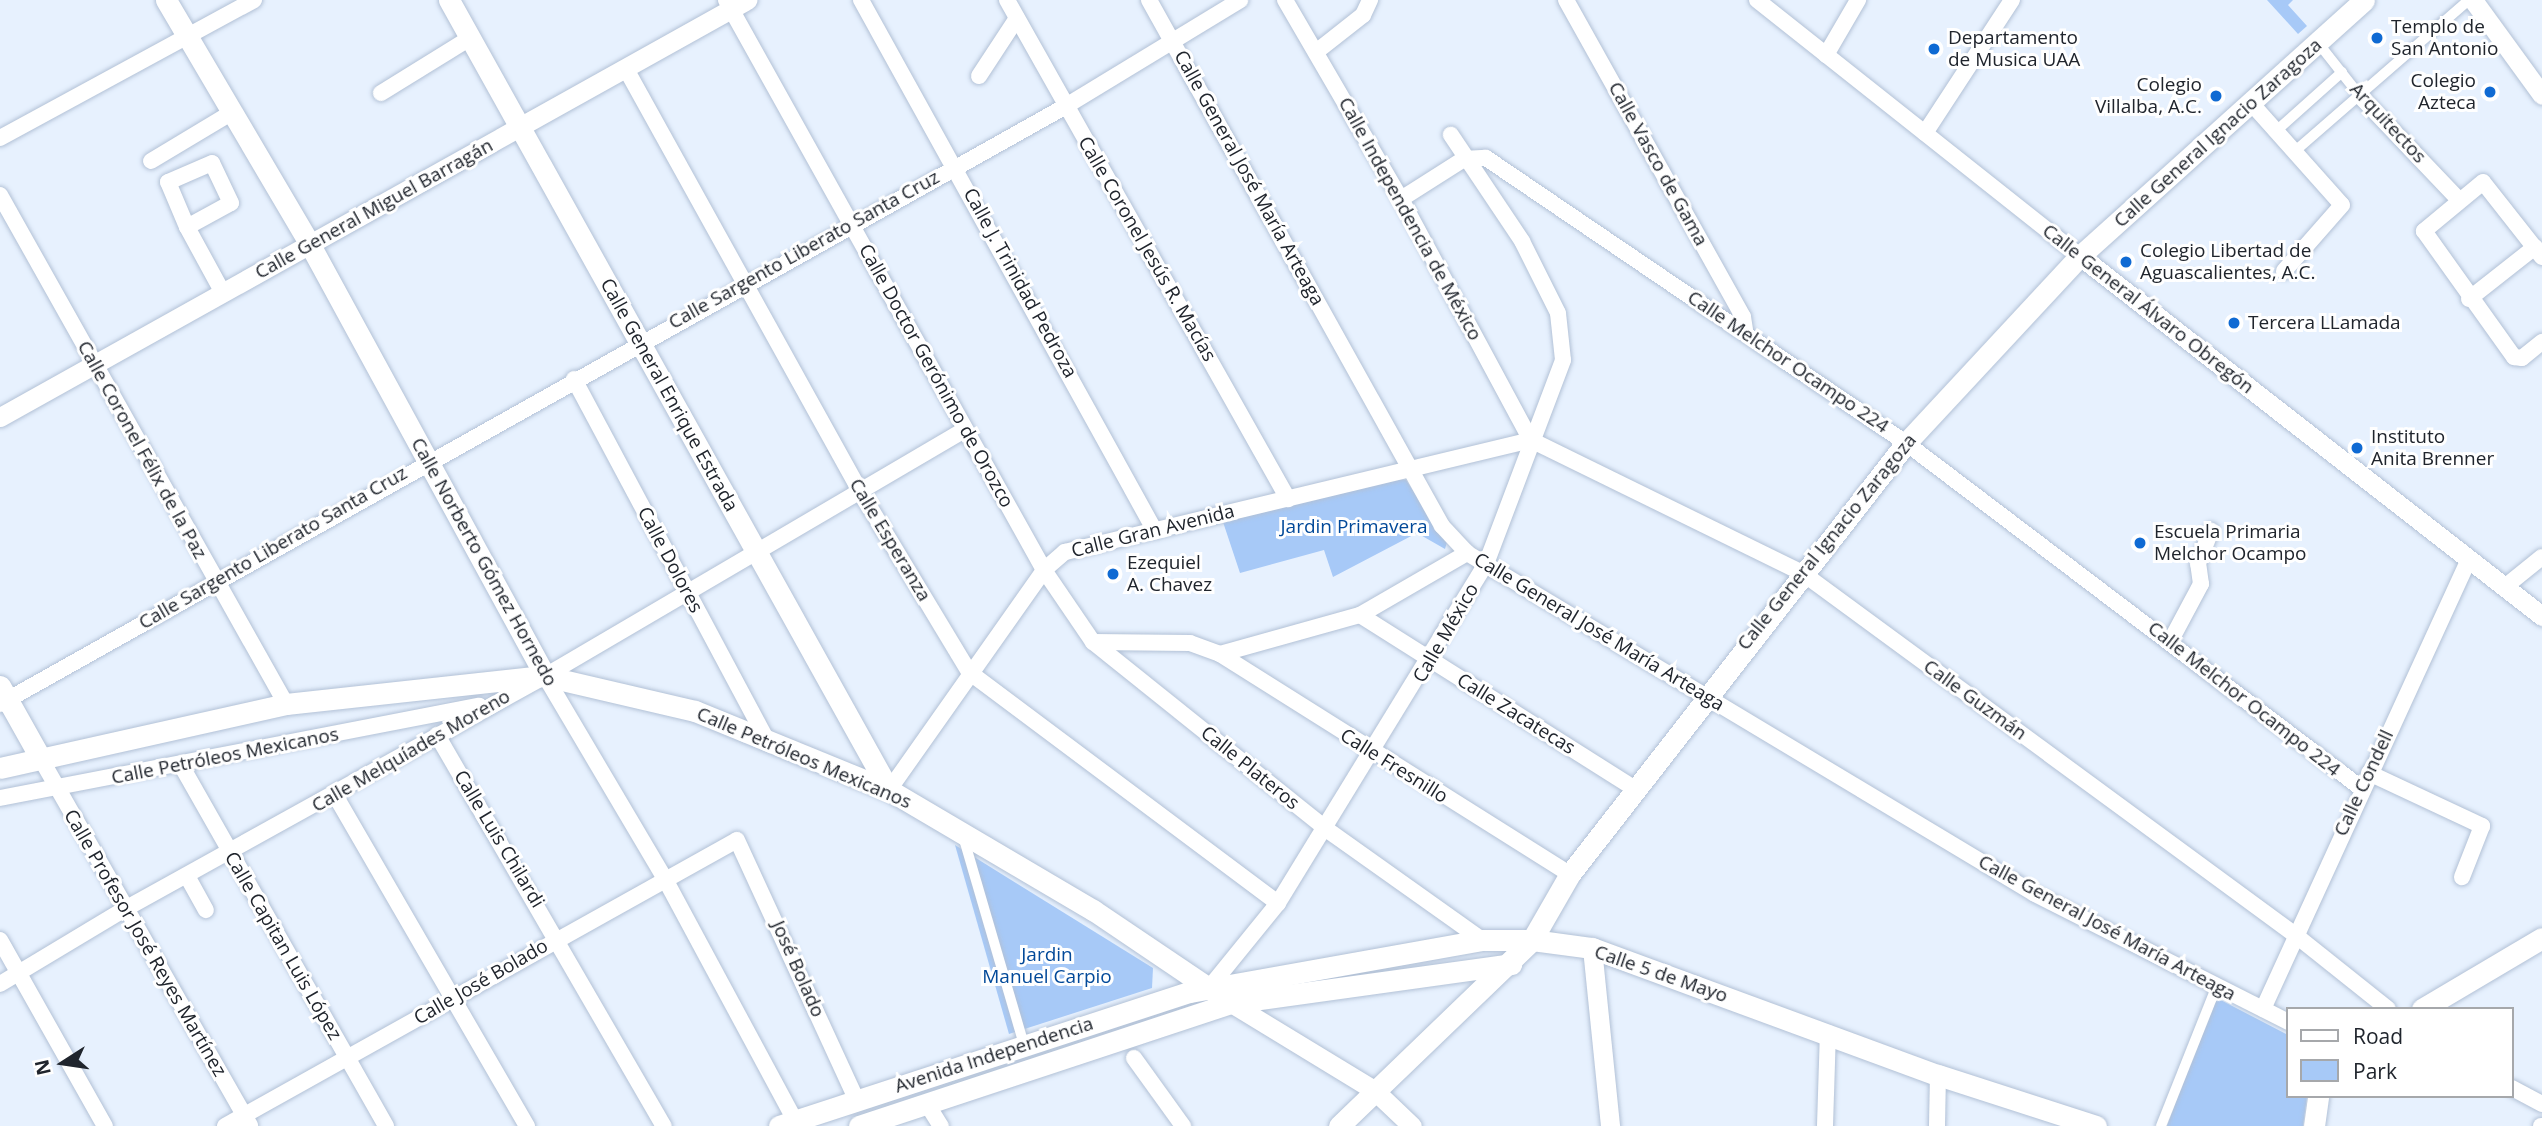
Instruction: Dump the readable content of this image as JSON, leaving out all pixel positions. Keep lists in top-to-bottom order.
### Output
{
  "streets": {
    "main road": [
      "Calle General Ignacio Zaragoza",
      "Calle General Enrique Estrada",
      "Calle Norberto Gómez Hornedo",
      "Calle Petróleos Mexicanos",
      "Calle Profesor José Reyes Martínez",
      "Calle 5 de Mayo",
      "Avenida Independencia"
    ],
    "street": [
      "Arquitectos",
      "Calle Vasco de Gama",
      "Calle General José María Arteaga",
      "Calle General Miguel Barragán",
      "Calle Independencia de México",
      "Calle Coronel Jesús R. Macías",
      "Calle Sargento Liberato Santa Cruz",
      "Calle J. Trinidad Pedroza",
      "Calle General Álvaro Obregón",
      "Calle Melchor Ocampo 224",
      "Calle Doctor Gerónimo de Orozco",
      "Calle Coronel Félix de la Paz",
      "Calle Gran Avenida",
      "Calle Esperanza",
      "Calle Dolores",
      "Calle México",
      "Calle Guzmán",
      "Calle Zacatecas",
      "Calle Melquíades Moreno",
      "Calle Fresnillo",
      "Calle Plateros",
      "Calle Condell",
      "Calle Luis Chilardi",
      "Calle Capitan Luis López",
      "José Bolado",
      "Calle José Bolado"
    ]
  },
  "crossings": [
    ["Arquitectos", "Calle General Ignacio Zaragoza"],
    ["Calle General Ignacio Zaragoza", "Calle General José María Arteaga"],
    ["Calle General Ignacio Zaragoza", "Calle General Álvaro Obregón"],
    ["Calle General Ignacio Zaragoza", "Calle Melchor Ocampo 224"],
    ["Calle General Ignacio Zaragoza", "Calle Guzmán"],
    ["Calle General Ignacio Zaragoza", "Calle Zacatecas"],
    ["Calle General Ignacio Zaragoza", "Calle Petróleos Mexicanos"],
    ["Calle General Ignacio Zaragoza", "Calle Fresnillo"],
    ["Calle General Ignacio Zaragoza", "Calle 5 de Mayo"],
    ["Calle Vasco de Gama", "Calle Melchor Ocampo 224"],
    ["Calle General José María Arteaga", "Calle Sargento Liberato Santa Cruz"],
    ["Calle General José María Arteaga", "Calle Gran Avenida"],
    ["Calle General José María Arteaga", "Calle México"],
    ["Calle General José María Arteaga", "Calle Condell"],
    ["Calle General Miguel Barragán", "Calle Doctor Gerónimo de Orozco"],
    ["Calle General Miguel Barragán", "Calle General Enrique Estrada"],
    ["Calle General Miguel Barragán", "Calle Coronel Félix de la Paz"],
    ["Calle General Miguel Barragán", "Calle Esperanza"],
    ["Calle General Miguel Barragán", "Calle Norberto Gómez Hornedo"],
    ["Calle Independencia de México", "Calle Gran Avenida"],
    ["Calle Independencia de México", "Calle México"],
    ["Calle Independencia de México", "Calle Guzmán"],
    ["Calle Coronel Jesús R. Macías", "Calle Sargento Liberato Santa Cruz"],
    ["Calle Coronel Jesús R. Macías", "Calle Gran Avenida"],
    ["Calle Sargento Liberato Santa Cruz", "Calle J. Trinidad Pedroza"],
    ["Calle Sargento Liberato Santa Cruz", "Calle Doctor Gerónimo de Orozco"],
    ["Calle Sargento Liberato Santa Cruz", "Calle General Enrique Estrada"],
    ["Calle Sargento Liberato Santa Cruz", "Calle Coronel Félix de la Paz"],
    ["Calle Sargento Liberato Santa Cruz", "Calle Esperanza"],
    ["Calle Sargento Liberato Santa Cruz", "Calle Dolores"],
    ["Calle Sargento Liberato Santa Cruz", "Calle Norberto Gómez Hornedo"],
    ["Calle Sargento Liberato Santa Cruz", "Calle Profesor José Reyes Martínez"],
    ["Calle J. Trinidad Pedroza", "Calle Gran Avenida"],
    ["Calle General Álvaro Obregón", "Calle Condell"],
    ["Calle Melchor Ocampo 224", "Calle México"],
    ["Calle Melchor Ocampo 224", "Calle Condell"],
    ["Calle Doctor Gerónimo de Orozco", "Calle Gran Avenida"],
    ["Calle Doctor Gerónimo de Orozco", "Calle Melquíades Moreno"],
    ["Calle Doctor Gerónimo de Orozco", "Calle Plateros"],
    ["Calle General Enrique Estrada", "Calle Gran Avenida"],
    ["Calle General Enrique Estrada", "Calle Melquíades Moreno"],
    ["Calle General Enrique Estrada", "Calle Petróleos Mexicanos"],
    ["Calle Coronel Félix de la Paz", "Calle Petróleos Mexicanos"],
    ["Calle Gran Avenida", "Calle Esperanza"],
    ["Calle Gran Avenida", "Calle México"],
    ["Calle Gran Avenida", "Calle Guzmán"],
    ["Calle Gran Avenida", "Calle Petróleos Mexicanos"],
    ["Calle Gran Avenida", "Calle Plateros"],
    ["Calle Esperanza", "Calle México"],
    ["Calle Esperanza", "Calle Melquíades Moreno"],
    ["Calle Dolores", "Calle Melquíades Moreno"],
    ["Calle Dolores", "Calle Petróleos Mexicanos"],
    ["Calle Norberto Gómez Hornedo", "Calle Melquíades Moreno"],
    ["Calle Norberto Gómez Hornedo", "Calle Petróleos Mexicanos"],
    ["Calle Norberto Gómez Hornedo", "Calle José Bolado"],
    ["Calle Norberto Gómez Hornedo", "Avenida Independencia"],
    ["Calle México", "Calle Guzmán"],
    ["Calle México", "Calle Zacatecas"],
    ["Calle México", "Calle Petróleos Mexicanos"],
    ["Calle México", "Calle Fresnillo"],
    ["Calle México", "Calle Plateros"],
    ["Calle México", "Calle 5 de Mayo"],
    ["Calle México", "Avenida Independencia"],
    ["Calle Guzmán", "Calle Condell"],
    ["Calle Melquíades Moreno", "Calle Petróleos Mexicanos"],
    ["Calle Melquíades Moreno", "Calle Luis Chilardi"],
    ["Calle Melquíades Moreno", "Calle Profesor José Reyes Martínez"],
    ["Calle Melquíades Moreno", "Calle Capitan Luis López"],
    ["Calle Petróleos Mexicanos", "Calle Profesor José Reyes Martínez"],
    ["Calle Petróleos Mexicanos", "Calle Capitan Luis López"],
    ["Calle Petróleos Mexicanos", "Calle 5 de Mayo"],
    ["Calle Petróleos Mexicanos", "Avenida Independencia"],
    ["Calle Fresnillo", "Calle Plateros"],
    ["Calle Plateros", "Calle 5 de Mayo"],
    ["Calle Luis Chilardi", "Calle José Bolado"],
    ["Calle Profesor José Reyes Martínez", "Calle José Bolado"],
    ["Calle Capitan Luis López", "Calle José Bolado"],
    ["José Bolado", "Calle José Bolado"],
    ["José Bolado", "Avenida Independencia"],
    ["Calle 5 de Mayo", "Avenida Independencia"]
  ],
  "parks": ["Jardin Primavera", "Jardin Manuel Carpio"],
  "places": [
    "Templo de San Antonio",
    "Departamento de Musica UAA",
    "Colegio Azteca",
    "Colegio Villalba, A.C.",
    "Colegio Libertad de Aguascalientes, A.C.",
    "Tercera LLamada",
    "Instituto Anita Brenner",
    "Escuela Primaria Melchor Ocampo",
    "Ezequiel A. Chavez"
  ],
  "legend": ["Road", "Park"],
  "north": "left"
}
